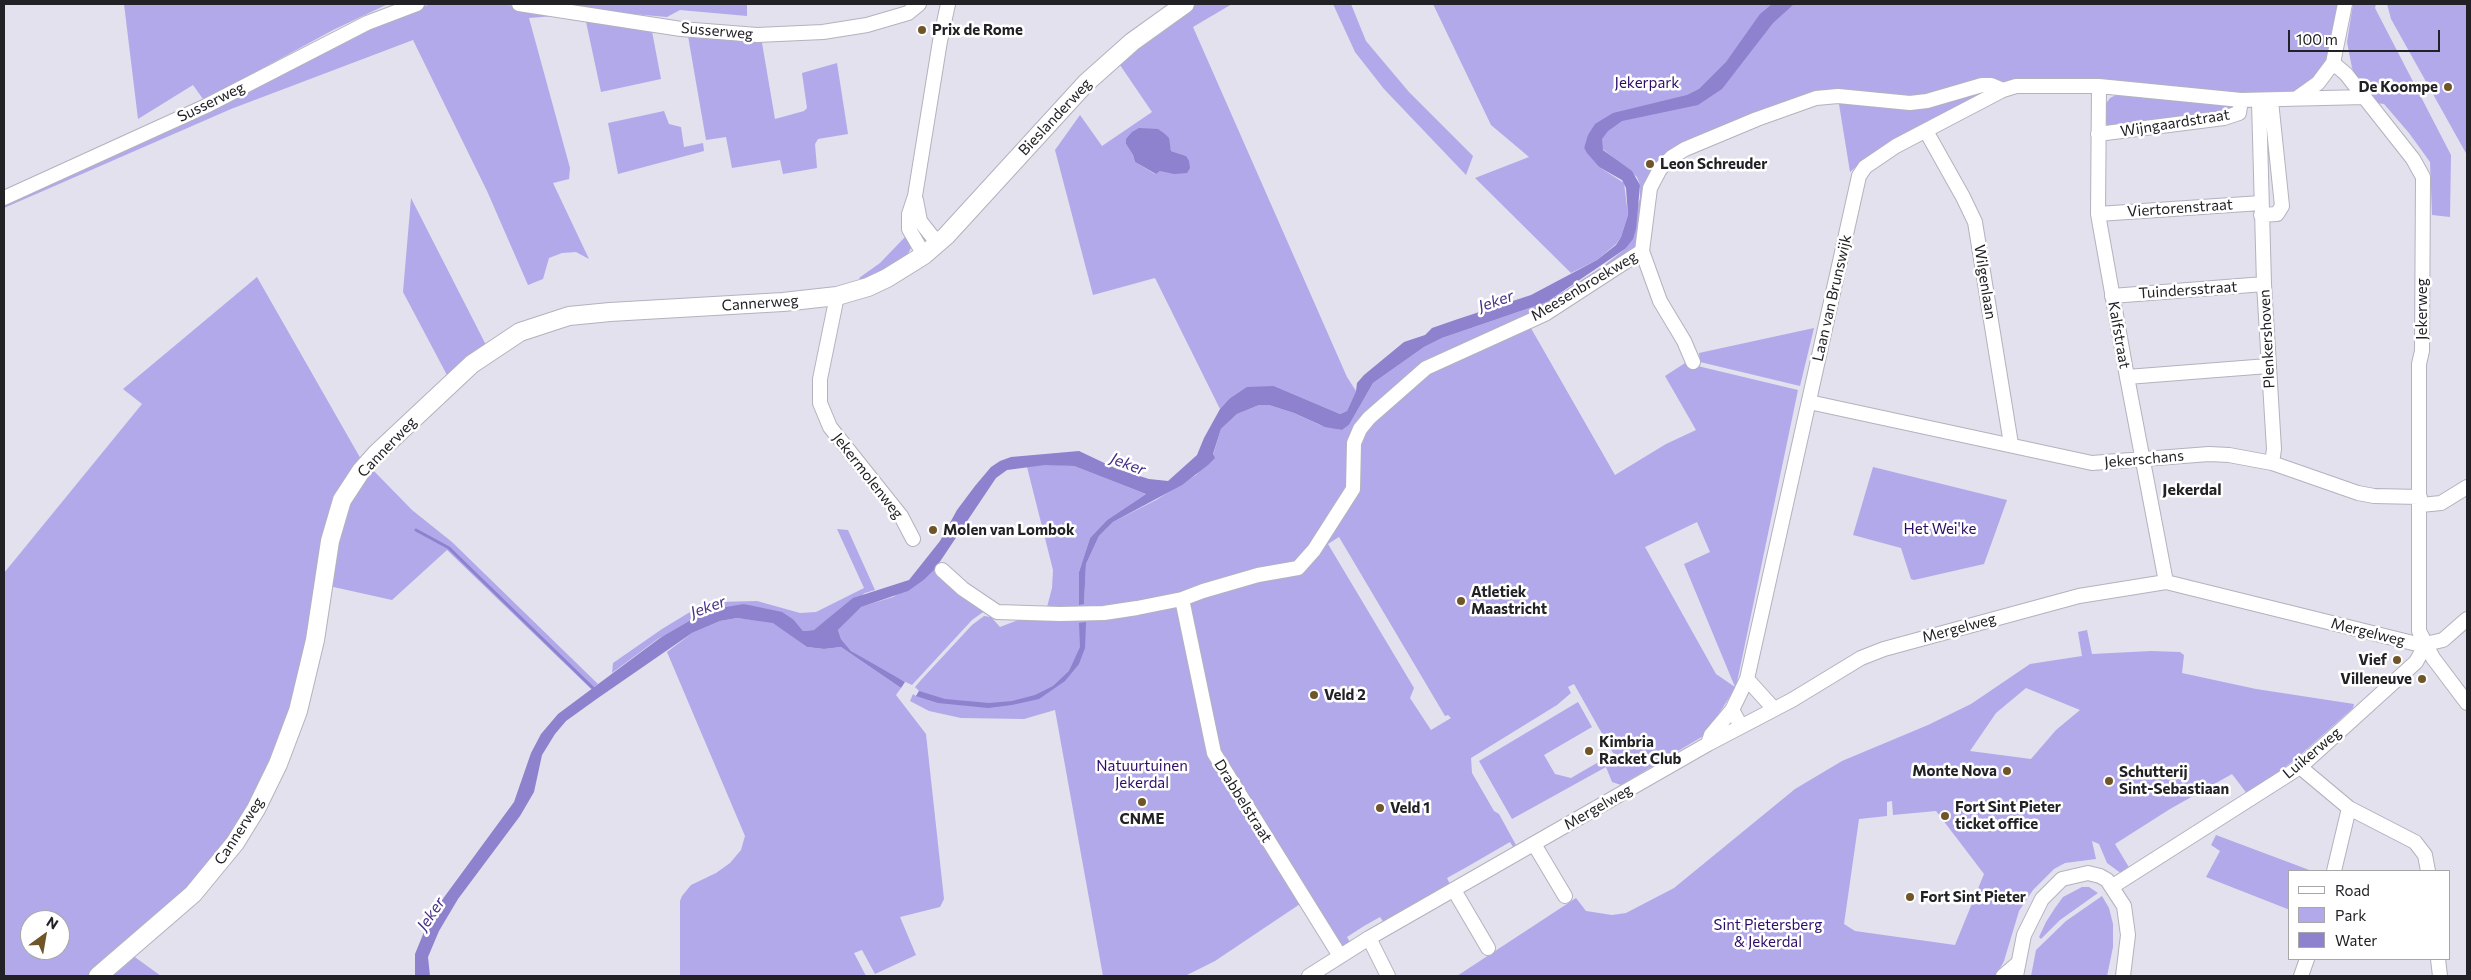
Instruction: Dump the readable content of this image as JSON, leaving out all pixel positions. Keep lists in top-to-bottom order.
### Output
{
  "streets": {
    "main road": ["Bieslanderweg", "Cannerweg"],
    "street": [
      "Susserweg",
      "Wijngaardstraat",
      "Viertorenstraat",
      "Wilgenlaan",
      "Meesenbroekweg",
      "Tuindersstraat",
      "Laan van Brunswijk",
      "Jekerweg",
      "Kalfstraat",
      "Plenkershoven",
      "Jekerschans",
      "Jekermolenweg",
      "Mergelweg",
      "Luikerweg",
      "Drabbelstraat"
    ]
  },
  "crossings": [
    ["Bieslanderweg", "Cannerweg"],
    ["Wijngaardstraat", "Laan van Brunswijk"],
    ["Wijngaardstraat", "Jekerweg"],
    ["Wijngaardstraat", "Kalfstraat"],
    ["Wijngaardstraat", "Plenkershoven"],
    ["Viertorenstraat", "Kalfstraat"],
    ["Viertorenstraat", "Plenkershoven"],
    ["Wilgenlaan", "Laan van Brunswijk"],
    ["Wilgenlaan", "Jekerschans"],
    ["Meesenbroekweg", "Laan van Brunswijk"],
    ["Meesenbroekweg", "Drabbelstraat"],
    ["Tuindersstraat", "Kalfstraat"],
    ["Tuindersstraat", "Plenkershoven"],
    ["Laan van Brunswijk", "Kalfstraat"],
    ["Laan van Brunswijk", "Jekerschans"],
    ["Laan van Brunswijk", "Mergelweg"],
    ["Cannerweg", "Jekermolenweg"],
    ["Jekerweg", "Jekerschans"],
    ["Jekerweg", "Mergelweg"],
    ["Jekerweg", "Luikerweg"],
    ["Kalfstraat", "Jekerschans"],
    ["Kalfstraat", "Mergelweg"],
    ["Plenkershoven", "Jekerschans"],
    ["Mergelweg", "Luikerweg"],
    ["Mergelweg", "Drabbelstraat"]
  ],
  "districts": ["Jekerdal"],
  "water": ["Jeker"],
  "parks": [
    "Jekerpark",
    "Het Wei'ke",
    "Natuurtuinen Jekerdal",
    "Sint Pietersberg & Jekerdal"
  ],
  "places": [
    "Prix de Rome",
    "De Koompe",
    "Leon Schreuder",
    "Molen van Lombok",
    "Atletiek Maastricht",
    "Vief",
    "Villeneuve",
    "Veld 2",
    "Kimbria Racket Club",
    "Monte Nova",
    "Schutterij Sint-Sebastiaan",
    "CNME",
    "Veld 1",
    "Fort Sint Pieter ticket office",
    "Fort Sint Pieter"
  ],
  "legend": ["Road", "Park", "Water"],
  "scale_bar": "100 m",
  "north": "top right"
}
